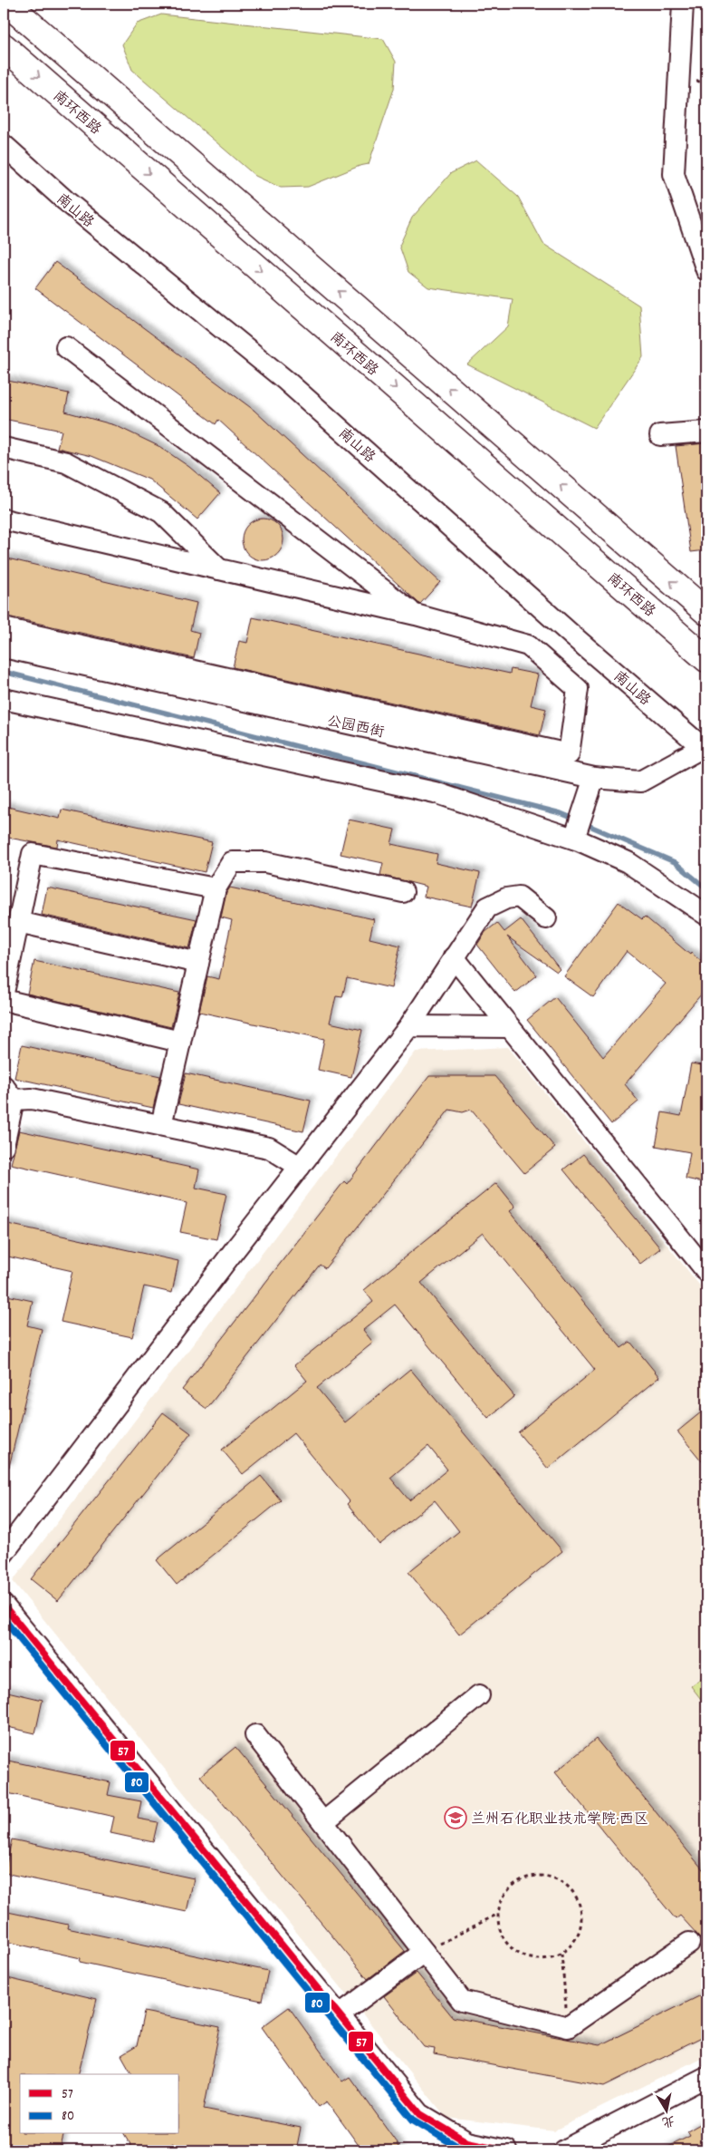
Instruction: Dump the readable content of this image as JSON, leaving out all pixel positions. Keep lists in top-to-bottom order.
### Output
{
  "streets": {
    "highway": ["南环西路"],
    "street": ["南山路", "公园西街"]
  },
  "crossings": [
    ["南山路", "公园西街"]
  ],
  "places": {
    "school or university": ["兰州石化职业技术学院·西区"]
  },
  "lines": ["transit line 57", "transit line 80"],
  "legend": ["57", "80"],
  "north": "bottom"
}
